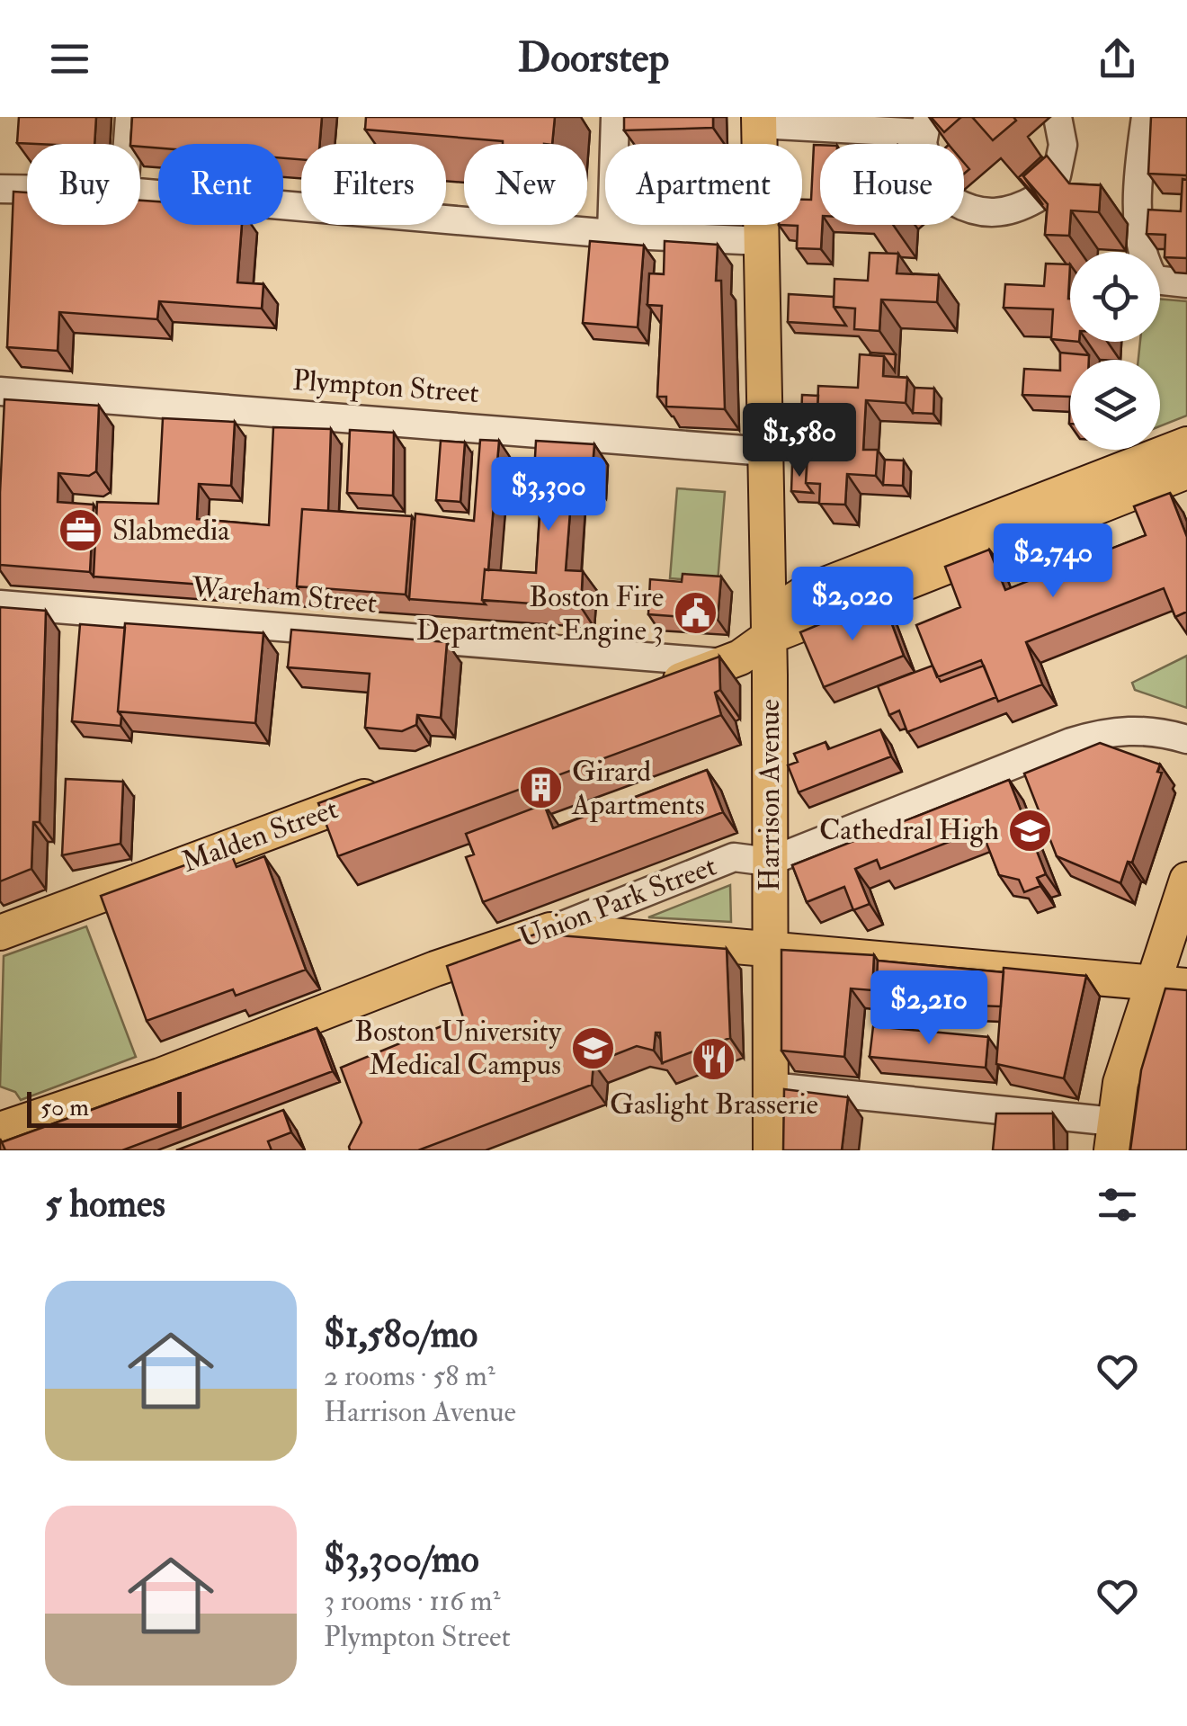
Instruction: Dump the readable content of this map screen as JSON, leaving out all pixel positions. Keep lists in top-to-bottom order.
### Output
{
  "streets": {
    "main road": ["Harrison Avenue", "Malden Street", "Union Park Street"],
    "street": ["Plympton Street", "Wareham Street"]
  },
  "crossings": [
    ["Plympton Street", "Harrison Avenue"],
    ["Harrison Avenue", "Union Park Street"]
  ],
  "places": {
    "office": ["Slabmedia"],
    "public building": ["Boston Fire Department Engine 3"],
    "building": ["Girard Apartments"],
    "school or university": ["Cathedral High", "Boston University Medical Campus"],
    "restaurant": ["Gaslight Brasserie"]
  },
  "scale_bar": "50 m",
  "page": {
    "header": "Doorstep",
    "chip": [
      "Buy",
      "Rent",
      "Filters",
      "New",
      "Apartment",
      "House"
    ],
    "price": [
      "$1,580",
      "$3,300",
      "$2,740",
      "$2,020",
      "$2,210"
    ],
    "scale": "50 m",
    "heading": "5 homes",
    "list": [
      {
        "name": "$1,580/mo",
        "note": "2 rooms · 58 m² · Harrison Avenue"
      },
      {
        "name": "$3,300/mo",
        "note": "3 rooms · 116 m² · Plympton Street"
      }
    ]
  }
}
